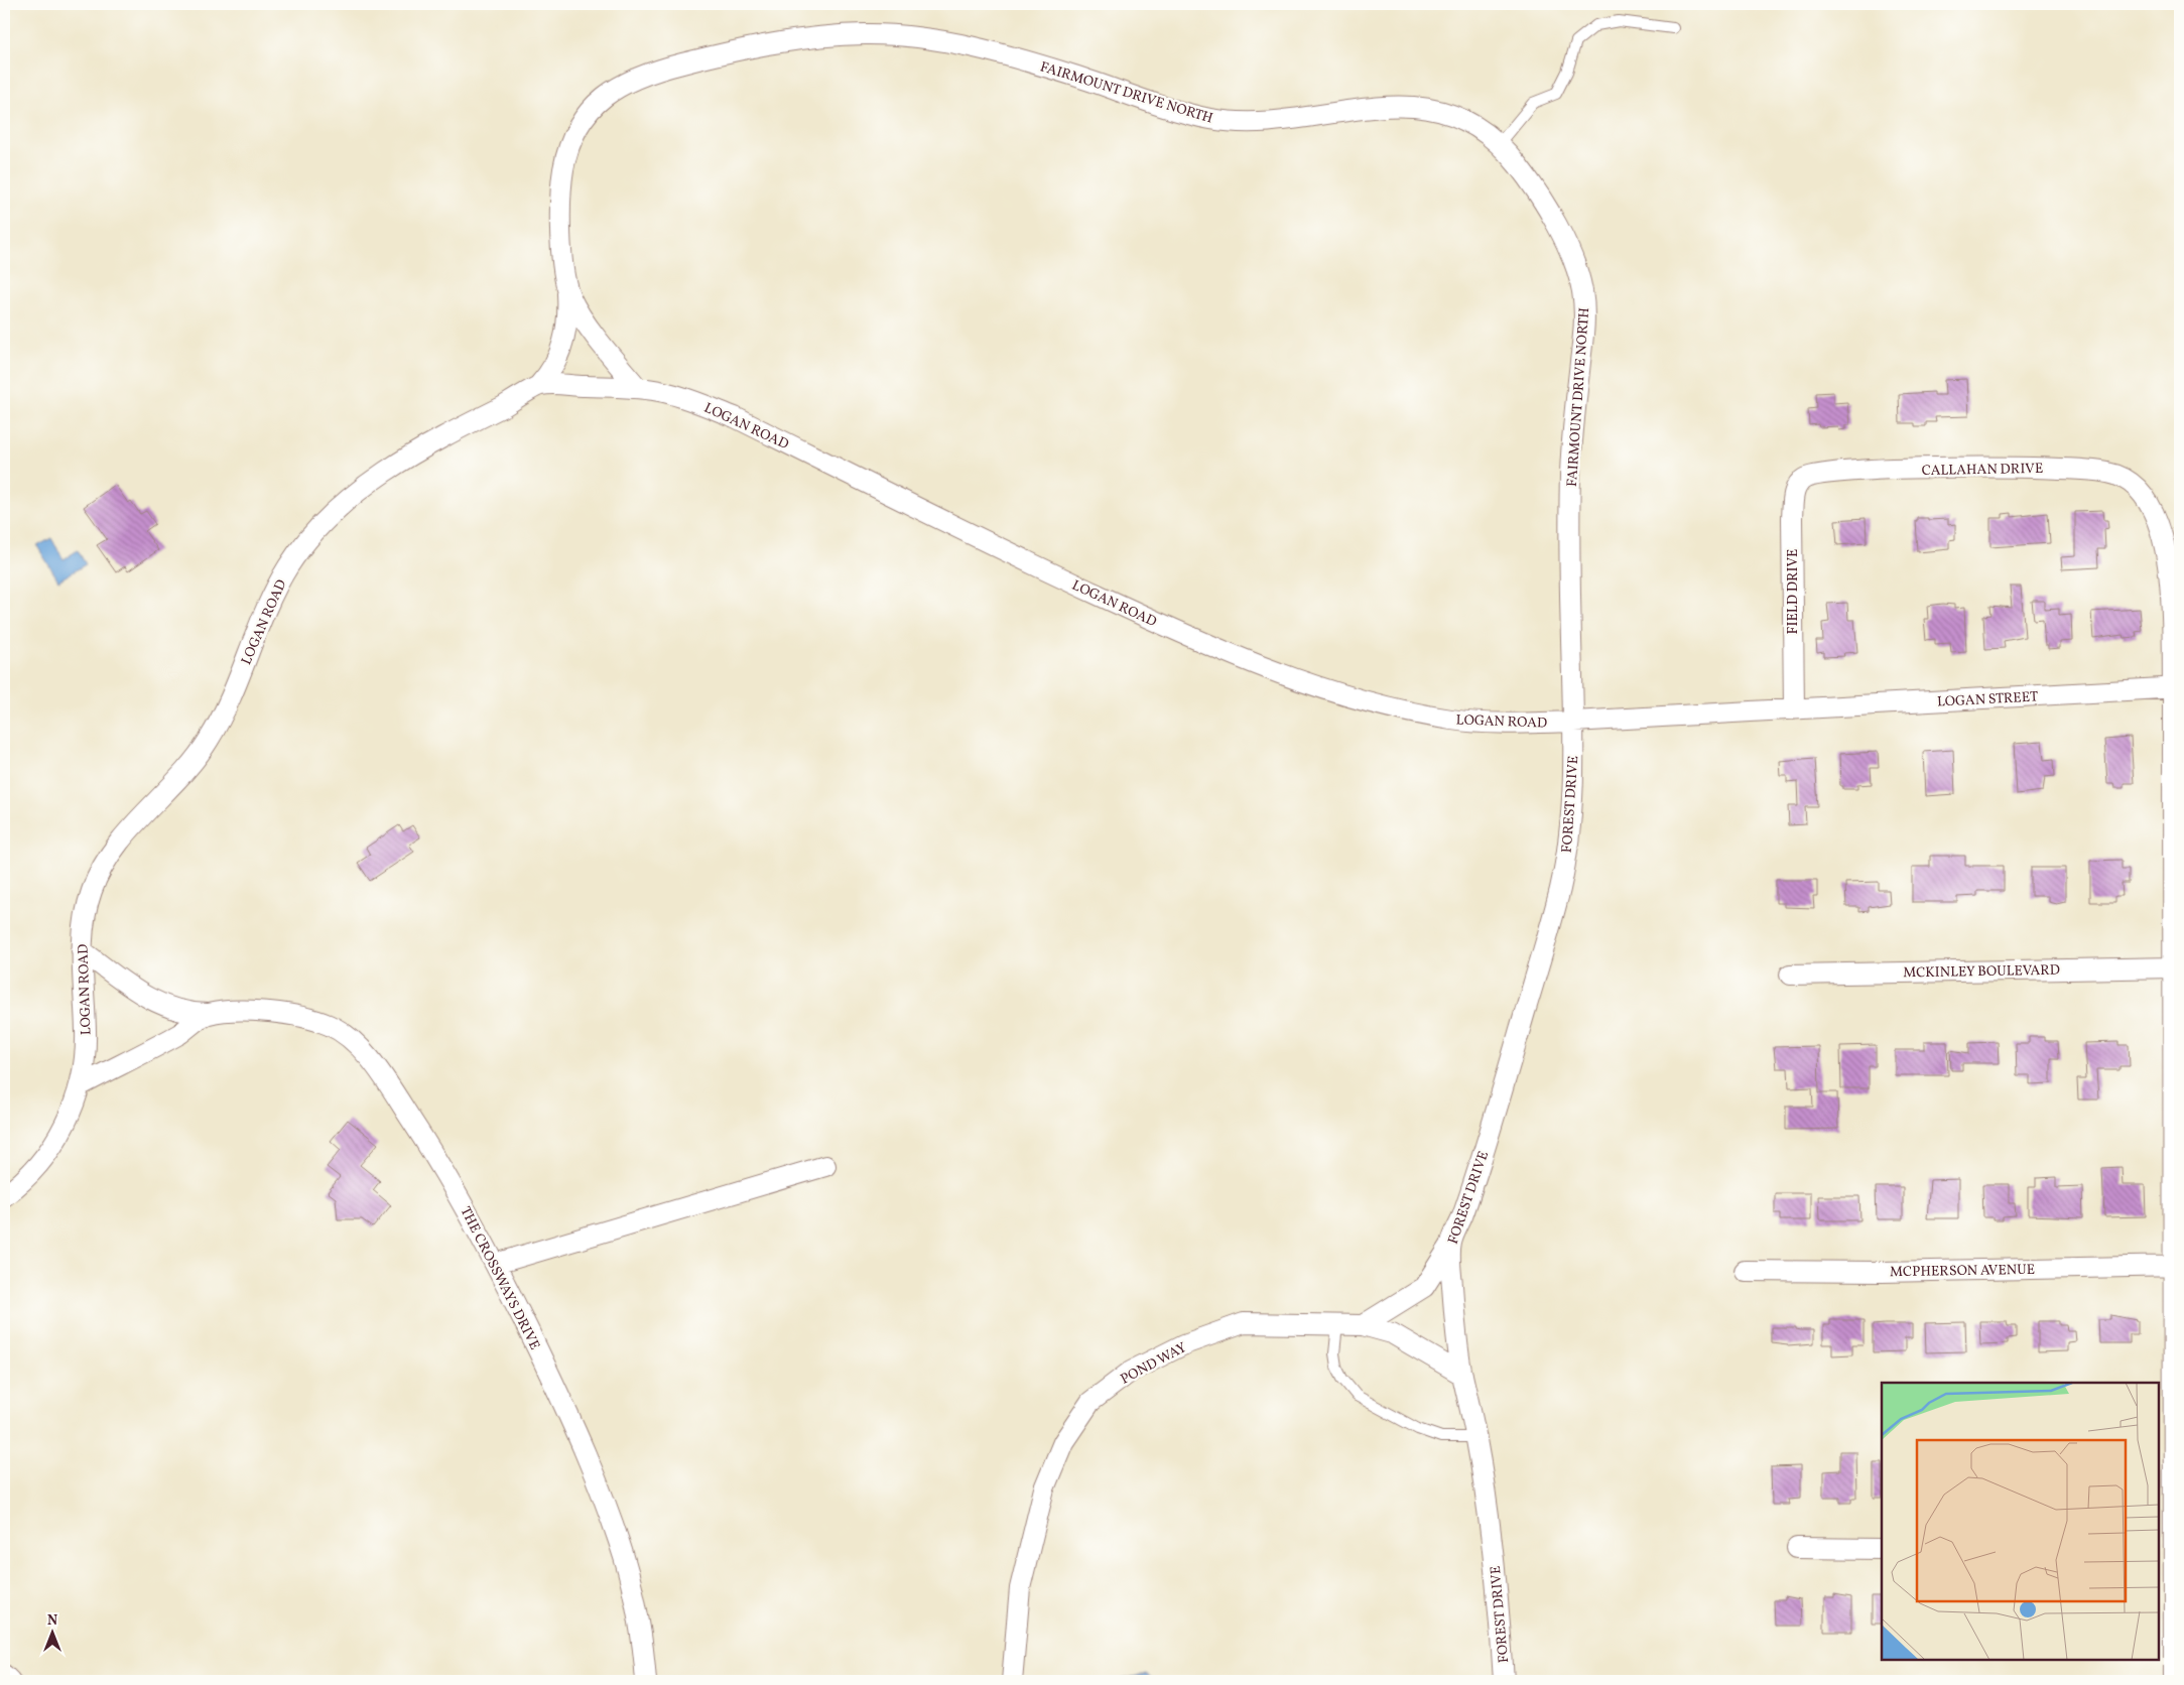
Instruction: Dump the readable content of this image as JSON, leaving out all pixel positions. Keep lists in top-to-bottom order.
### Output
{
  "streets": {
    "street": [
      "FAIRMOUNT DRIVE NORTH",
      "LOGAN ROAD",
      "CALLAHAN DRIVE",
      "FIELD DRIVE",
      "LOGAN STREET",
      "FOREST DRIVE",
      "MCKINLEY BOULEVARD",
      "MCPHERSON AVENUE",
      "THE CROSSWAYS DRIVE",
      "POND WAY"
    ]
  },
  "crossings": [
    ["FAIRMOUNT DRIVE NORTH", "LOGAN ROAD"],
    ["FAIRMOUNT DRIVE NORTH", "FOREST DRIVE"],
    ["LOGAN ROAD", "FIELD DRIVE"],
    ["LOGAN ROAD", "LOGAN STREET"],
    ["LOGAN ROAD", "FOREST DRIVE"],
    ["LOGAN ROAD", "THE CROSSWAYS DRIVE"],
    ["CALLAHAN DRIVE", "FIELD DRIVE"],
    ["CALLAHAN DRIVE", "LOGAN STREET"],
    ["CALLAHAN DRIVE", "MCKINLEY BOULEVARD"],
    ["CALLAHAN DRIVE", "MCPHERSON AVENUE"],
    ["FIELD DRIVE", "LOGAN STREET"],
    ["FOREST DRIVE", "POND WAY"]
  ],
  "north": "top"
}
